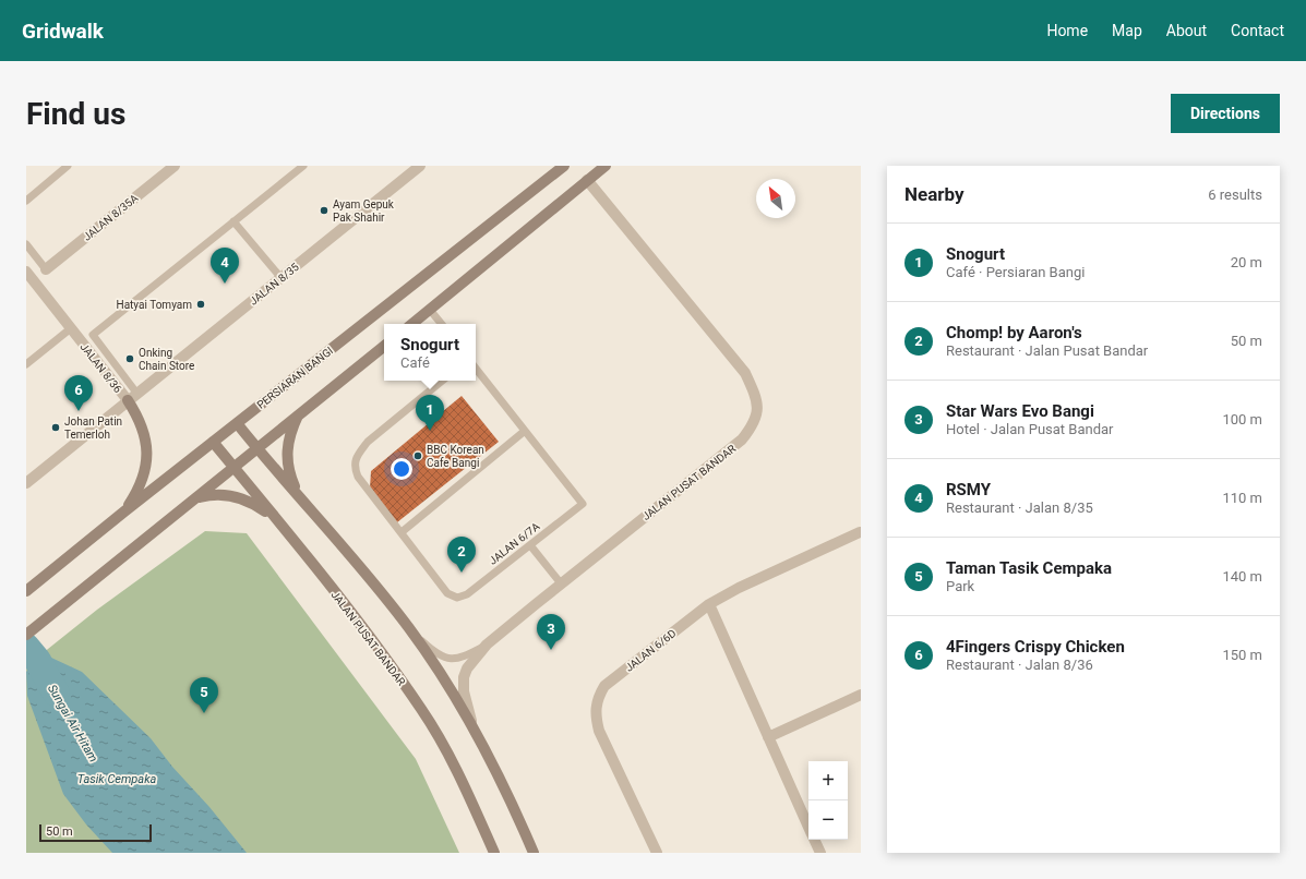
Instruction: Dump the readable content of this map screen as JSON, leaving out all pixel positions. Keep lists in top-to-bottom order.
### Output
{
  "streets": {
    "main road": ["PERSIARAN BANGI", "JALAN PUSAT BANDAR"],
    "street": [
      "JALAN 8/35A",
      "JALAN 8/35",
      "JALAN 8/36",
      "JALAN 6/6D"
    ],
    "lane": ["JALAN 6/7A"]
  },
  "crossings": [
    ["JALAN 8/35", "JALAN 8/36"],
    ["PERSIARAN BANGI", "JALAN PUSAT BANDAR"]
  ],
  "water": ["Sungai Air Hitam", "Tasik Cempaka"],
  "places": [
    "Ayam Gepuk Pak Shahir",
    "Hatyai Tomyam",
    "Onking Chain Store",
    "Johan Patin Temerloh",
    "BBC Korean Cafe Bangi"
  ],
  "scale_bar": "50 m",
  "north": "top left",
  "page": {
    "header": "Gridwalk",
    "nav": [
      "Home",
      "Map",
      "About",
      "Contact"
    ],
    "buttons": "Directions",
    "title": "Find us",
    "heading": ["Nearby", "6 results"],
    "list": [
      {
        "mark": "1",
        "name": "Snogurt",
        "note": "Café · Persiaran Bangi",
        "value": "20 m"
      },
      {
        "mark": "2",
        "name": "Chomp! by Aaron's",
        "note": "Restaurant · Jalan Pusat Bandar",
        "value": "50 m"
      },
      {
        "mark": "3",
        "name": "Star Wars Evo Bangi",
        "note": "Hotel · Jalan Pusat Bandar",
        "value": "100 m"
      },
      {
        "mark": "4",
        "name": "RSMY",
        "note": "Restaurant · Jalan 8/35",
        "value": "110 m"
      },
      {
        "mark": "5",
        "name": "Taman Tasik Cempaka",
        "note": "Park",
        "value": "140 m"
      },
      {
        "mark": "6",
        "name": "4Fingers Crispy Chicken",
        "note": "Restaurant · Jalan 8/36",
        "value": "150 m"
      }
    ],
    "pins": [
      "4",
      "6",
      "1",
      "2",
      "3",
      "5"
    ],
    "popup": ["Snogurt", "Café"],
    "map_buttons": ["+", "−"],
    "scale": "50 m"
  }
}
